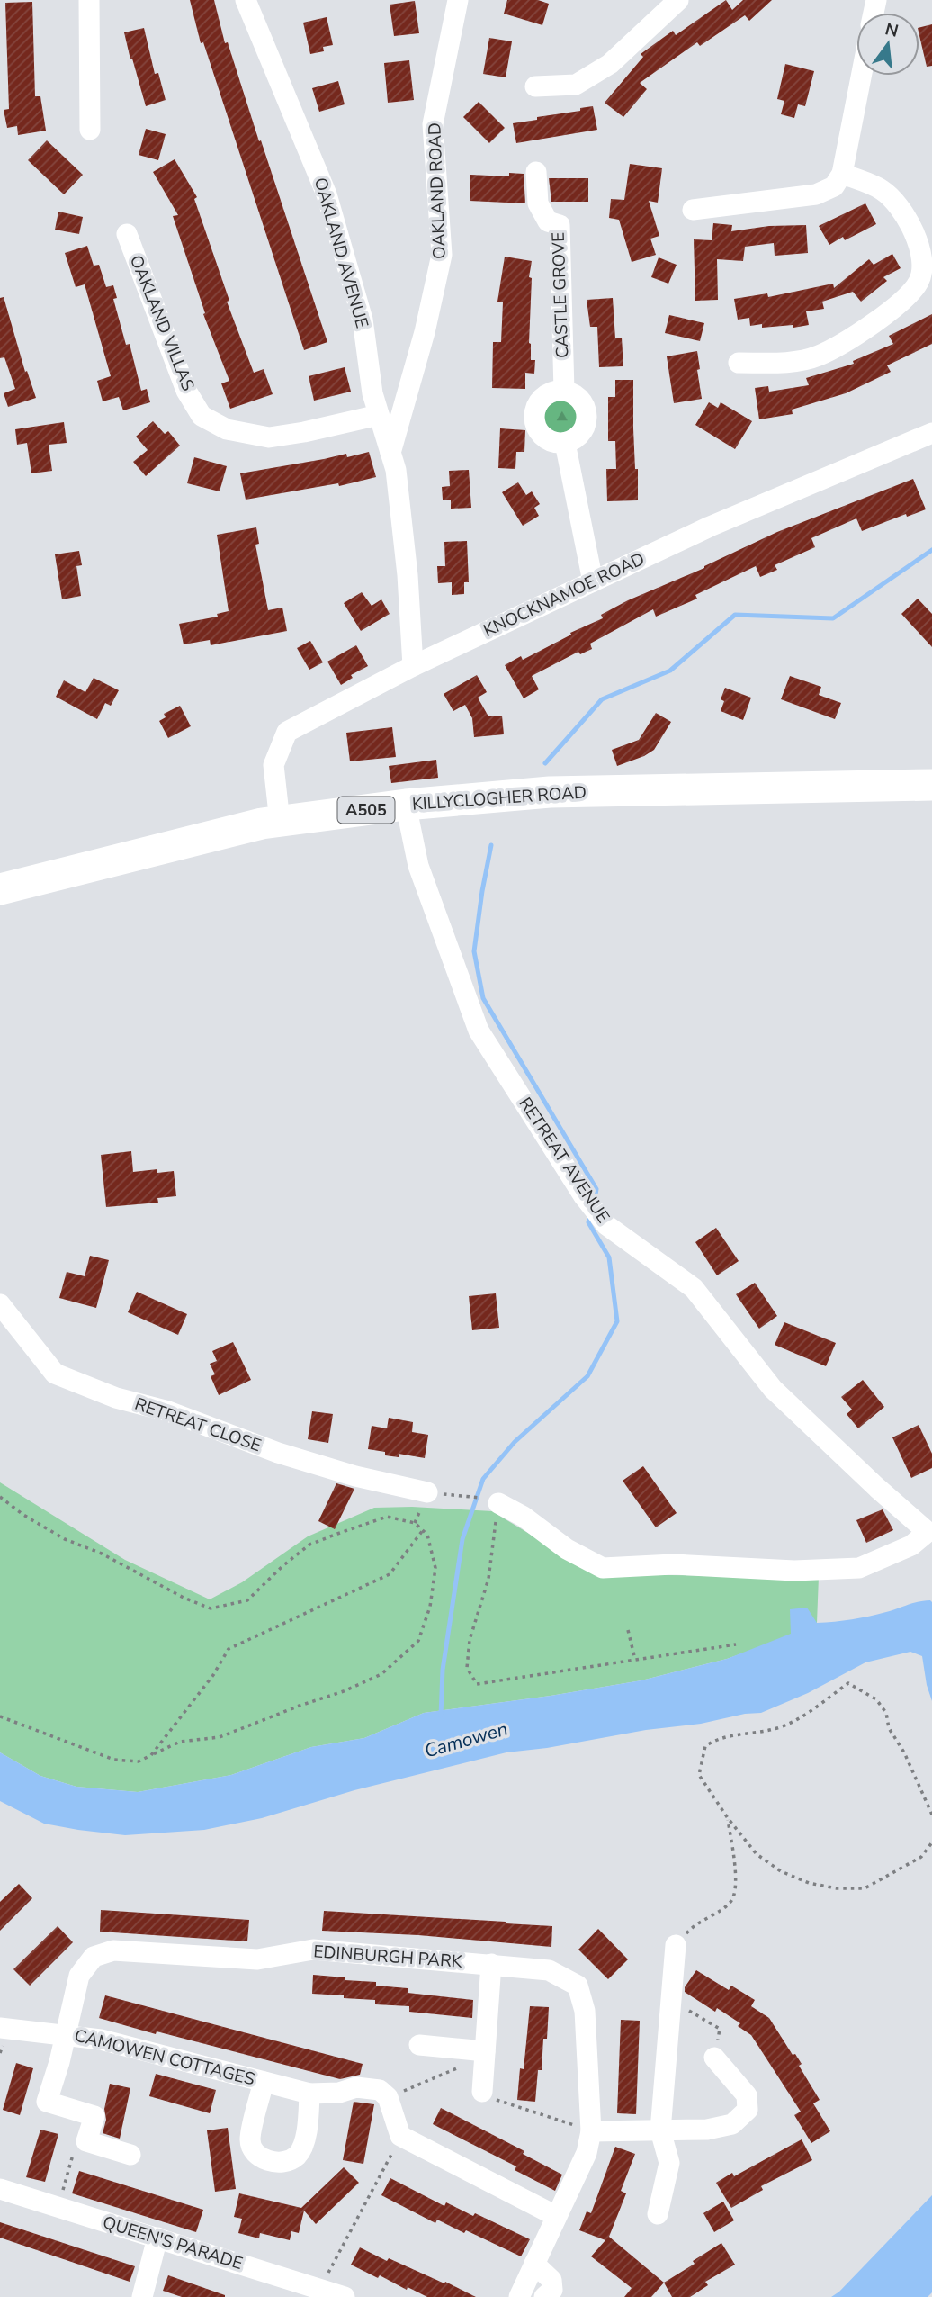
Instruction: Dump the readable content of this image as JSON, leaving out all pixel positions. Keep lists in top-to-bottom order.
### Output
{
  "streets": {
    "highway": ["KILLYCLOGHER ROAD", "A505"],
    "street": [
      "OAKLAND ROAD",
      "OAKLAND AVENUE",
      "CASTLE GROVE",
      "OAKLAND VILLAS",
      "KNOCKNAMOE ROAD",
      "RETREAT AVENUE",
      "RETREAT CLOSE",
      "EDINBURGH PARK",
      "CAMOWEN COTTAGES",
      "QUEEN'S PARADE"
    ]
  },
  "crossings": [
    ["OAKLAND ROAD", "OAKLAND AVENUE"],
    ["OAKLAND AVENUE", "OAKLAND VILLAS"],
    ["OAKLAND AVENUE", "KNOCKNAMOE ROAD"],
    ["KNOCKNAMOE ROAD", "KILLYCLOGHER ROAD"],
    ["KILLYCLOGHER ROAD", "RETREAT AVENUE"],
    ["EDINBURGH PARK", "CAMOWEN COTTAGES"]
  ],
  "water": ["Camowen"],
  "north": "top"
}
